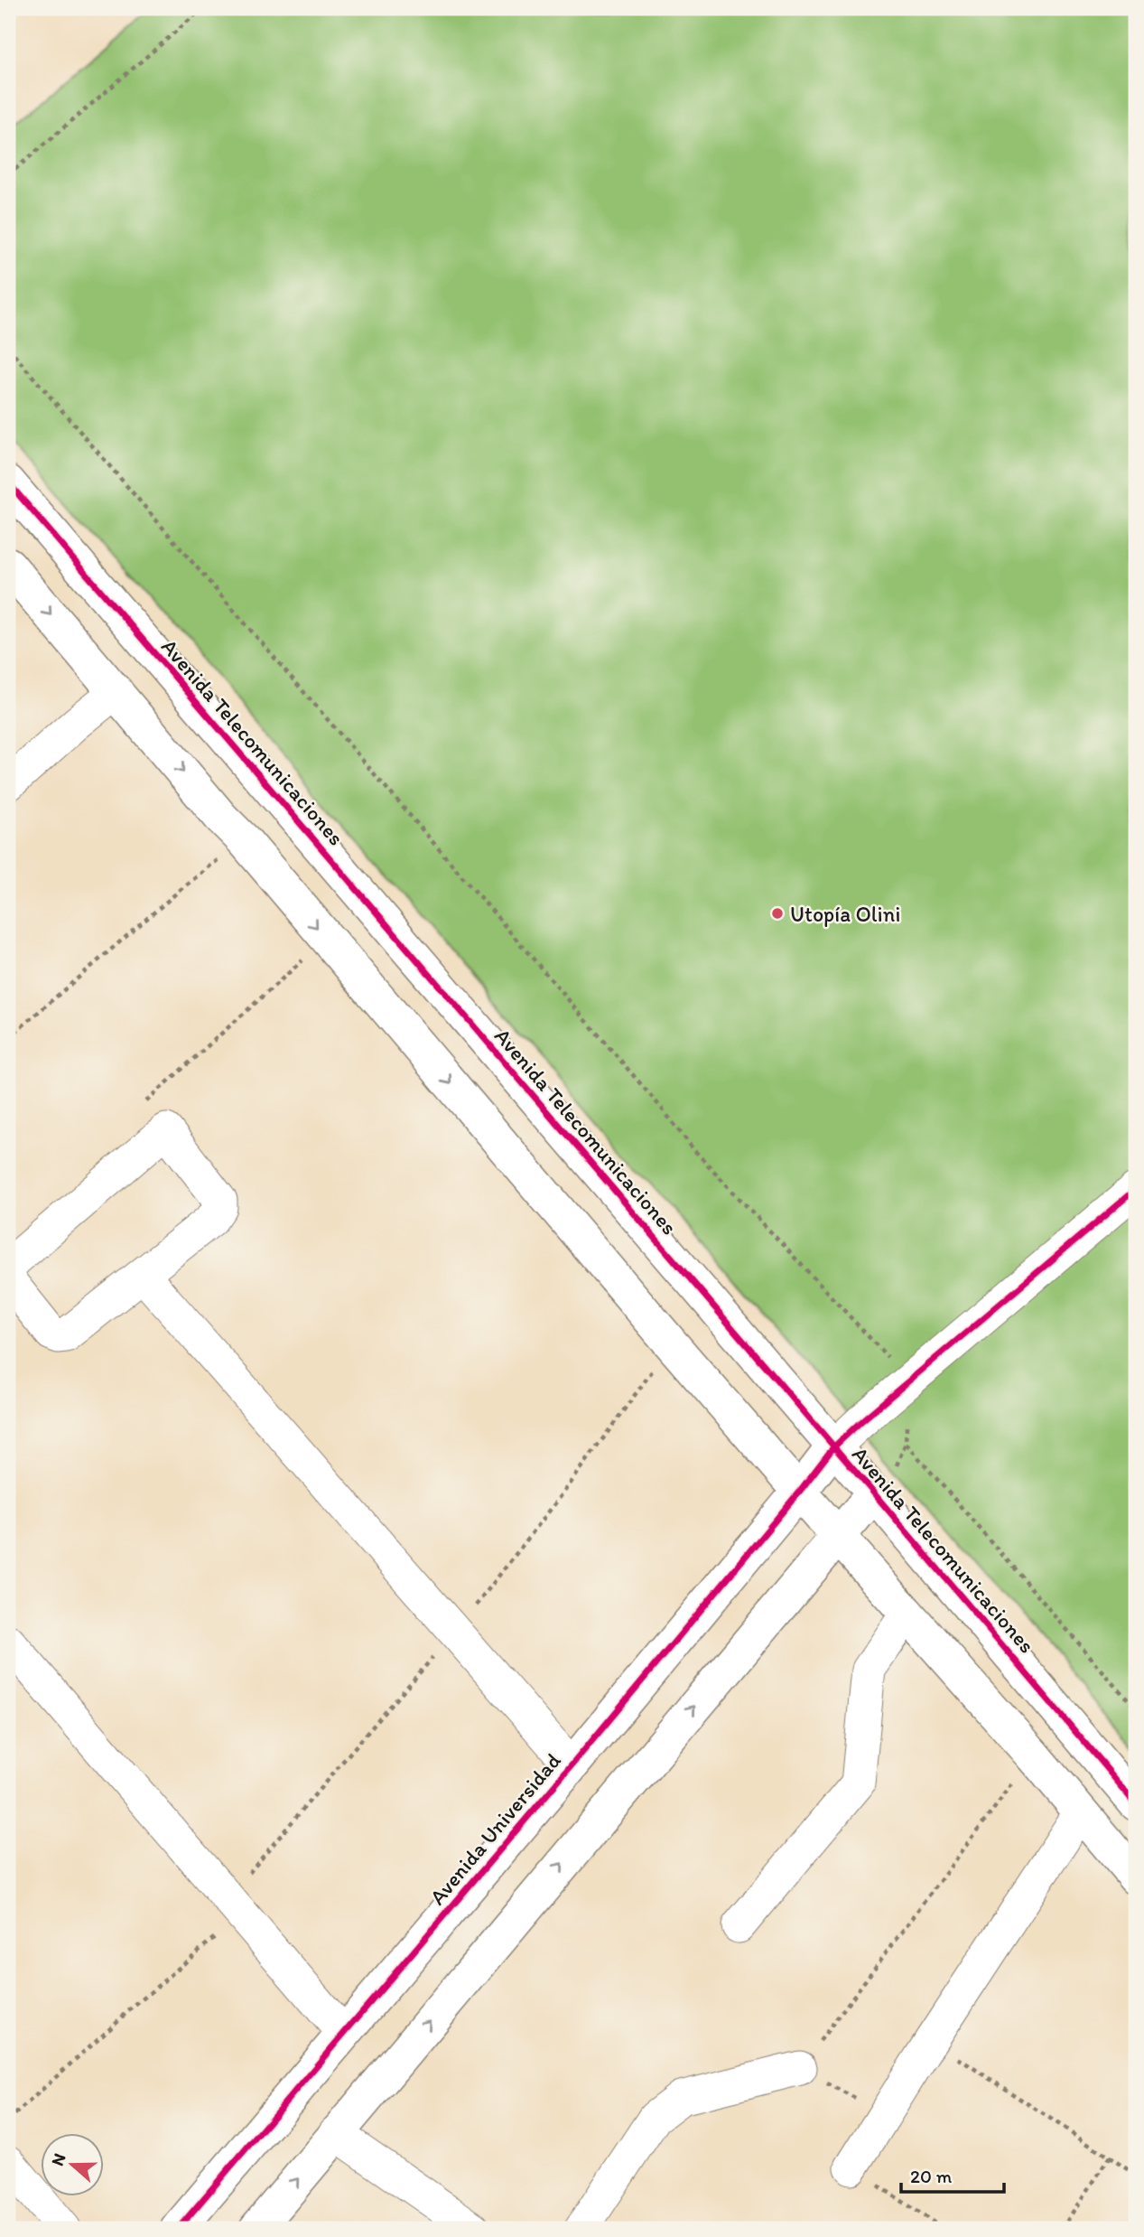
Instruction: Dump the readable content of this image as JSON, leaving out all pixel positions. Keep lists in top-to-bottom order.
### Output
{
  "streets": {
    "street": ["Avenida Telecomunicaciones", "Avenida Universidad"]
  },
  "crossings": [
    ["Avenida Telecomunicaciones", "Avenida Universidad"]
  ],
  "places": ["Utopía Olini"],
  "scale_bar": "20 m",
  "north": "left"
}
